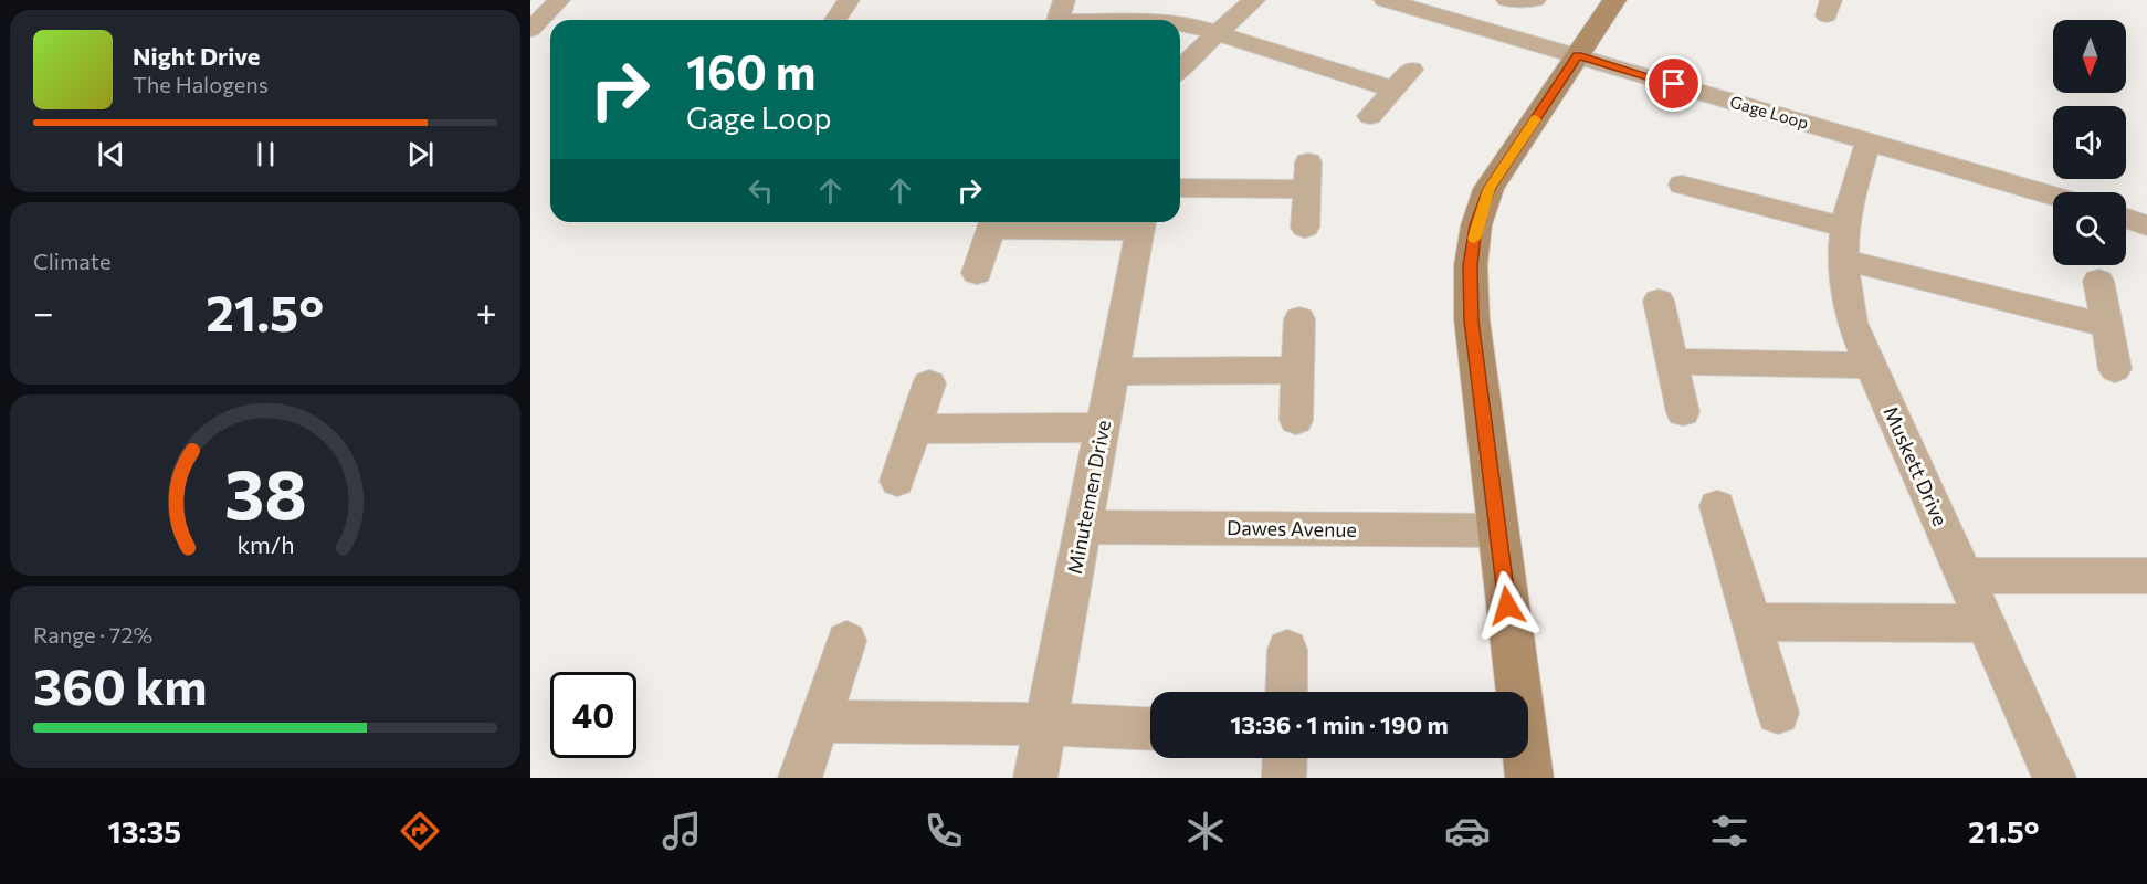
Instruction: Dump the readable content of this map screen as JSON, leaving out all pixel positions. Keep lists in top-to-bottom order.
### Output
{
  "streets": {
    "street": [
      "Gage Loop",
      "Muskett Drive",
      "Minutemen Drive",
      "Dawes Avenue"
    ]
  },
  "crossings": [
    ["Gage Loop", "Muskett Drive"],
    ["Minutemen Drive", "Dawes Avenue"]
  ],
  "north": "bottom",
  "page": {
    "turn": ["160 m", "Gage Loop"],
    "song": ["Night Drive", "The Halogens"],
    "tile": [
      "Climate",
      ["Range · 72%", "360 km"]
    ],
    "heat": ["−", "21.5°", "+"],
    "limit": "40",
    "trip": "13:36 · 1 min · 190 m",
    "tabs": ["13:35", "21.5°"],
    "gauge": ["38", "km/h"]
  }
}
